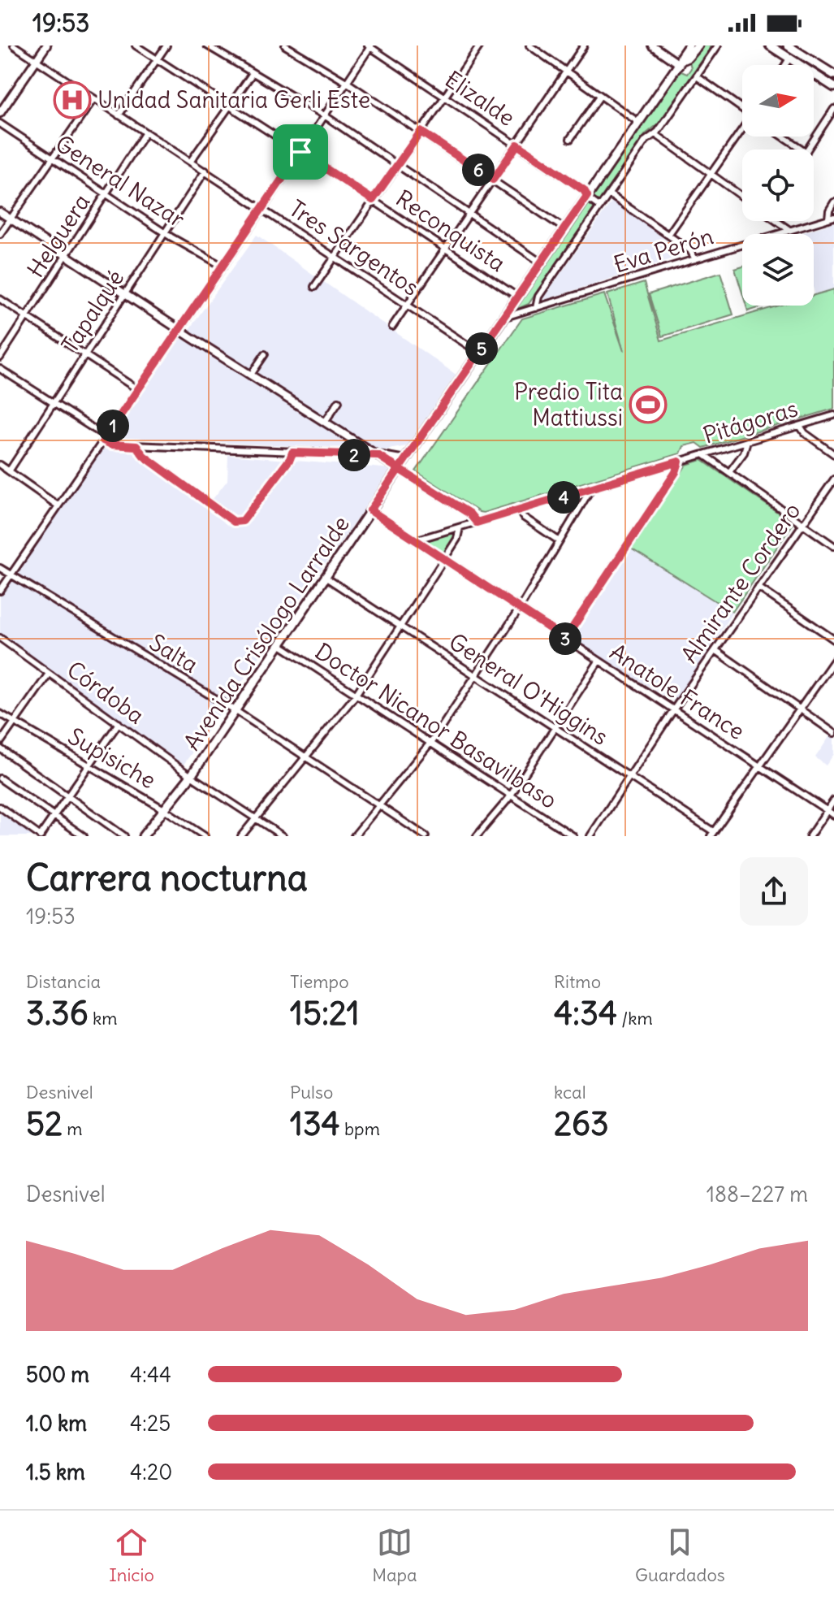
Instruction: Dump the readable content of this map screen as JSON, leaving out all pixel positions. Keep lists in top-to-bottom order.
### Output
{
  "streets": {
    "main road": ["Avenida Crisólogo Larralde"],
    "street": [
      "Elizalde",
      "General Nazar",
      "Reconquista",
      "Helguera",
      "Tres Sargentos",
      "Eva Perón",
      "Tapalqué",
      "Pitágoras",
      "Almirante Cordero",
      "Salta",
      "General O'Higgins",
      "Anatole France",
      "Córdoba",
      "Doctor Nicanor Basavilbaso",
      "Supisiche"
    ]
  },
  "crossings": [
    ["Elizalde", "Avenida Crisólogo Larralde"],
    ["General Nazar", "Helguera"],
    ["General Nazar", "Tapalqué"],
    ["Reconquista", "Avenida Crisólogo Larralde"],
    ["Helguera", "Tres Sargentos"],
    ["Tres Sargentos", "Tapalqué"],
    ["Tres Sargentos", "Avenida Crisólogo Larralde"],
    ["Eva Perón", "Avenida Crisólogo Larralde"],
    ["Pitágoras", "Anatole France"],
    ["Almirante Cordero", "General O'Higgins"],
    ["Almirante Cordero", "Anatole France"],
    ["Avenida Crisólogo Larralde", "Salta"],
    ["Avenida Crisólogo Larralde", "General O'Higgins"],
    ["Avenida Crisólogo Larralde", "Anatole France"],
    ["Avenida Crisólogo Larralde", "Córdoba"],
    ["Avenida Crisólogo Larralde", "Doctor Nicanor Basavilbaso"],
    ["Avenida Crisólogo Larralde", "Supisiche"]
  ],
  "places": {
    "hospital": ["Unidad Sanitaria Gerli Este"],
    "sports": ["Predio Tita Mattiussi"]
  },
  "north": "right",
  "page": {
    "status": "19:53",
    "pins": [
      "6",
      "5",
      "1",
      "2",
      "4",
      "3"
    ],
    "heading": ["Carrera nocturna", "19:53"],
    "stats": [
      ["Distancia", "3.36 km"],
      ["Tiempo", "15:21"],
      ["Ritmo", "4:34 /km"],
      ["Desnivel", "52 m"],
      ["Pulso", "134 bpm"],
      ["kcal", "263"]
    ],
    "chart": ["Desnivel", "188–227 m"],
    "list": [
      {
        "name": "500 m",
        "note": "4:44"
      },
      {
        "name": "1.0 km",
        "note": "4:25"
      },
      {
        "name": "1.5 km",
        "note": "4:20"
      }
    ],
    "tabs": ["Inicio", "Mapa", "Guardados"]
  }
}
